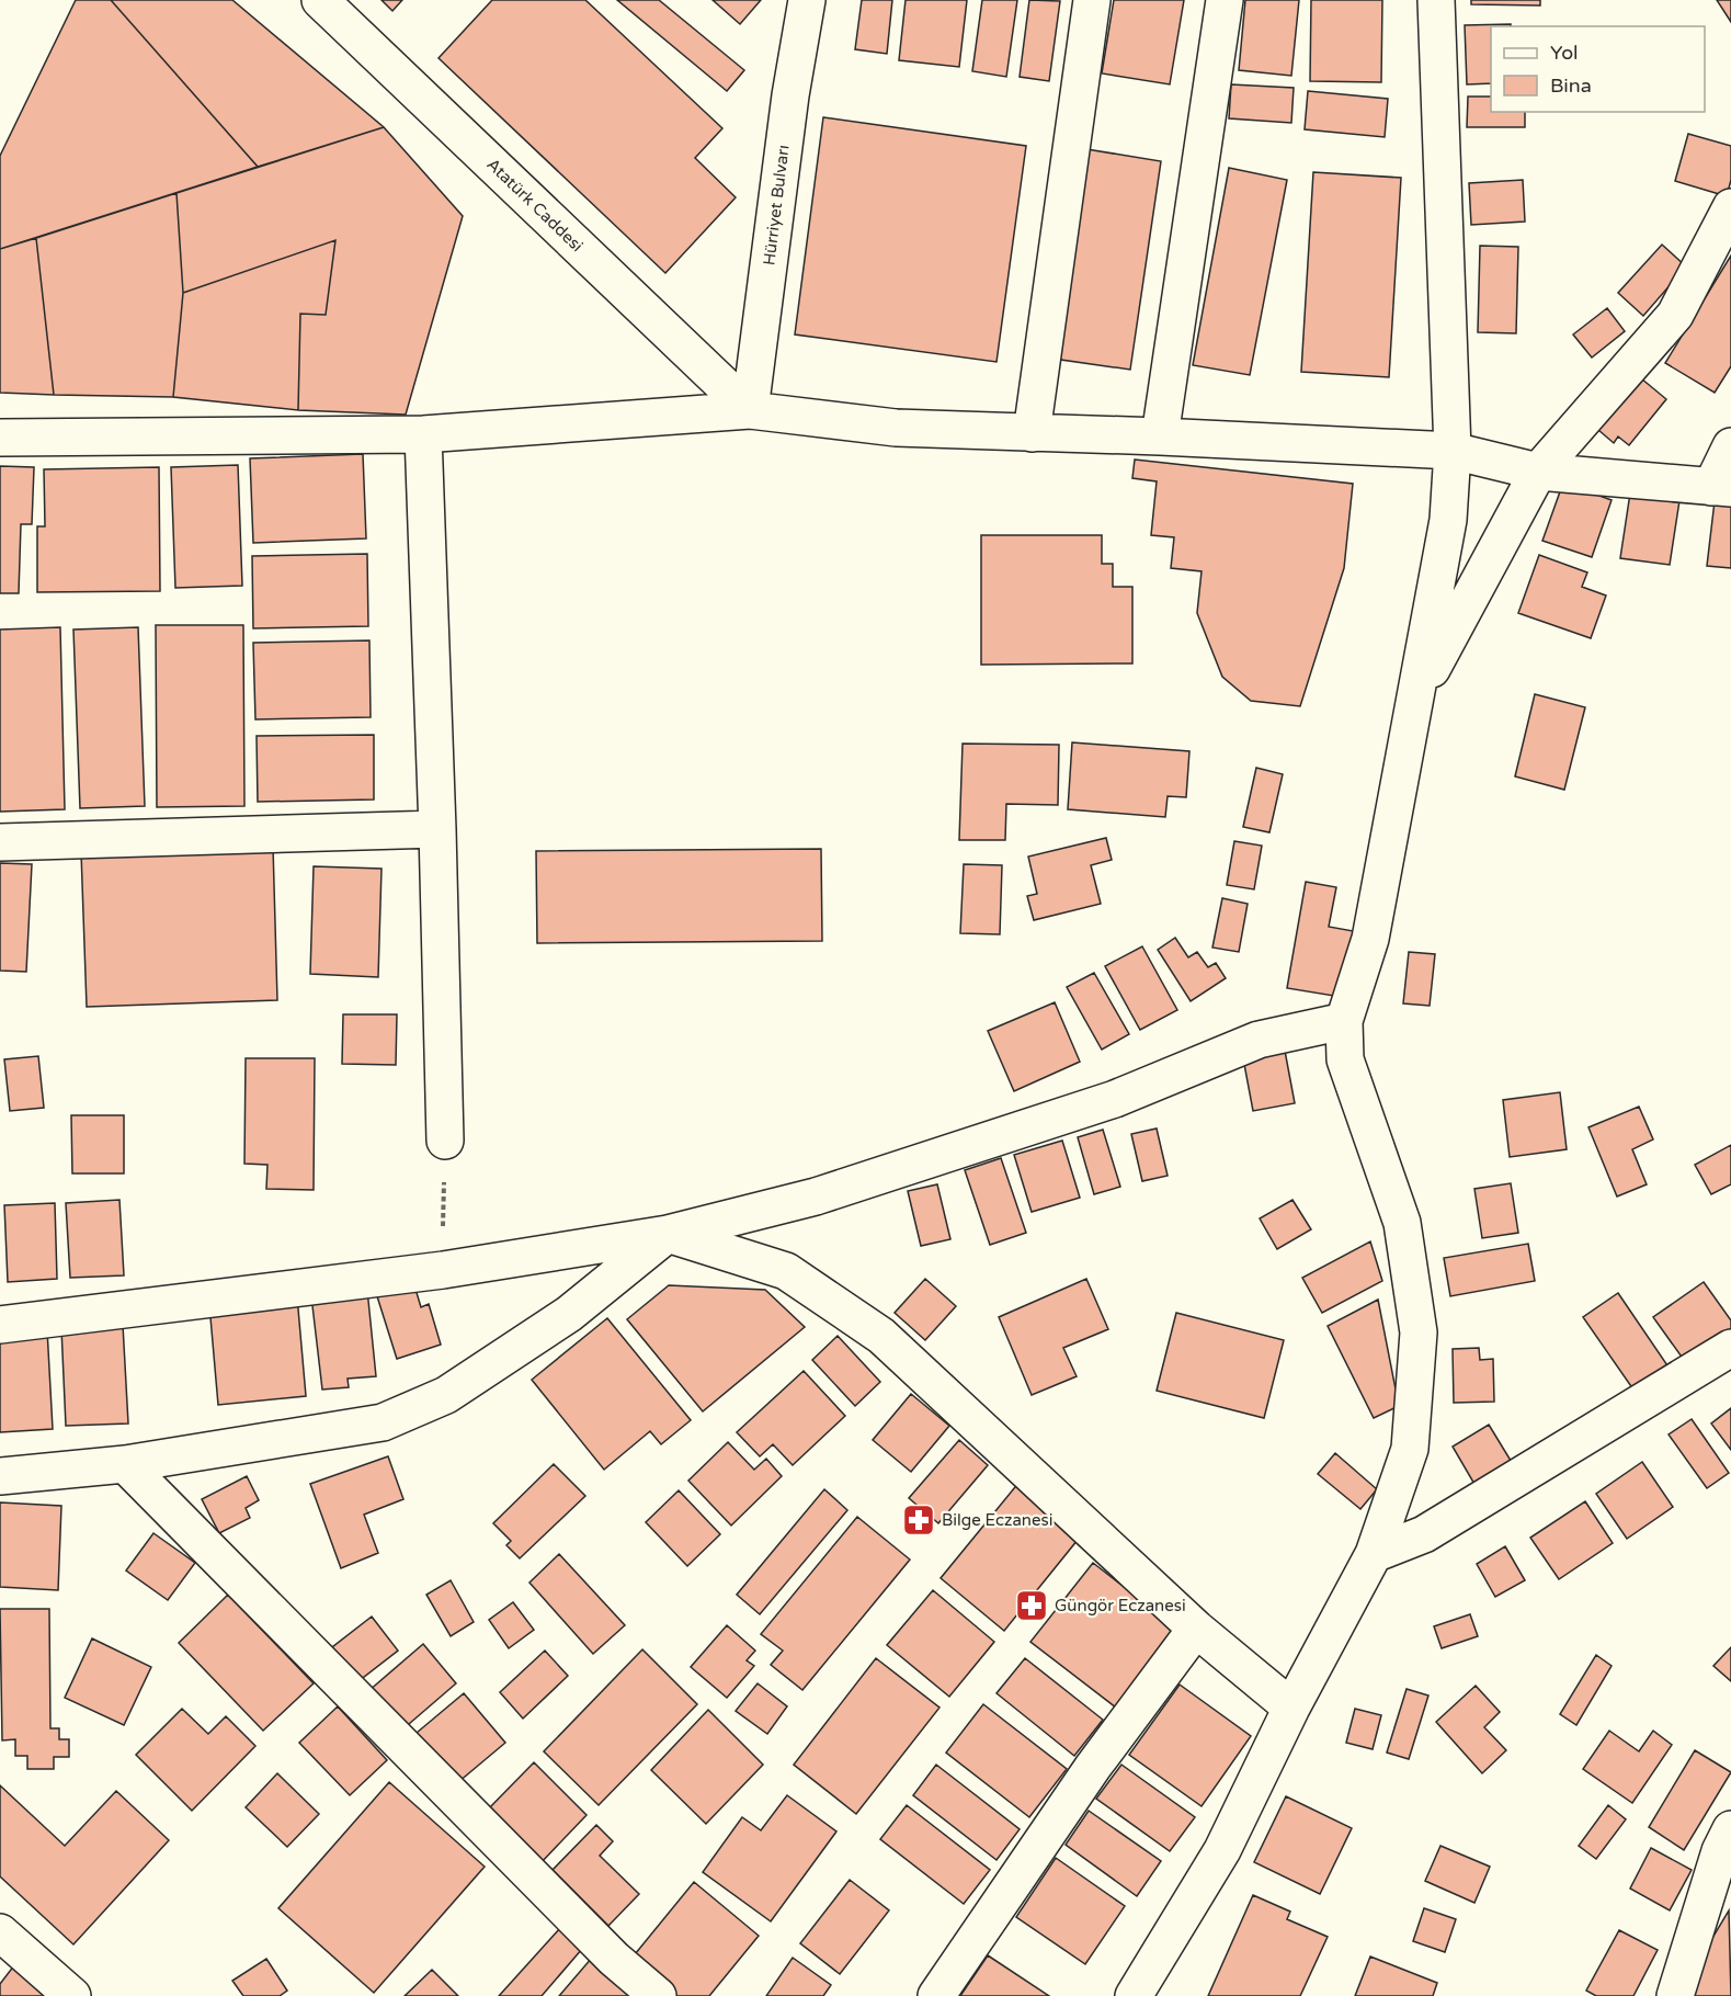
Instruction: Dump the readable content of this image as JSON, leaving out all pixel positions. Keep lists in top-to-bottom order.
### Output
{
  "streets": {
    "street": ["Atatürk Caddesi", "Hürriyet Bulvarı"]
  },
  "crossings": [
    ["Atatürk Caddesi", "Hürriyet Bulvarı"]
  ],
  "places": {
    "pharmacy": ["Bilge Eczanesi", "Güngör Eczanesi"]
  },
  "legend": ["Yol", "Bina"]
}
